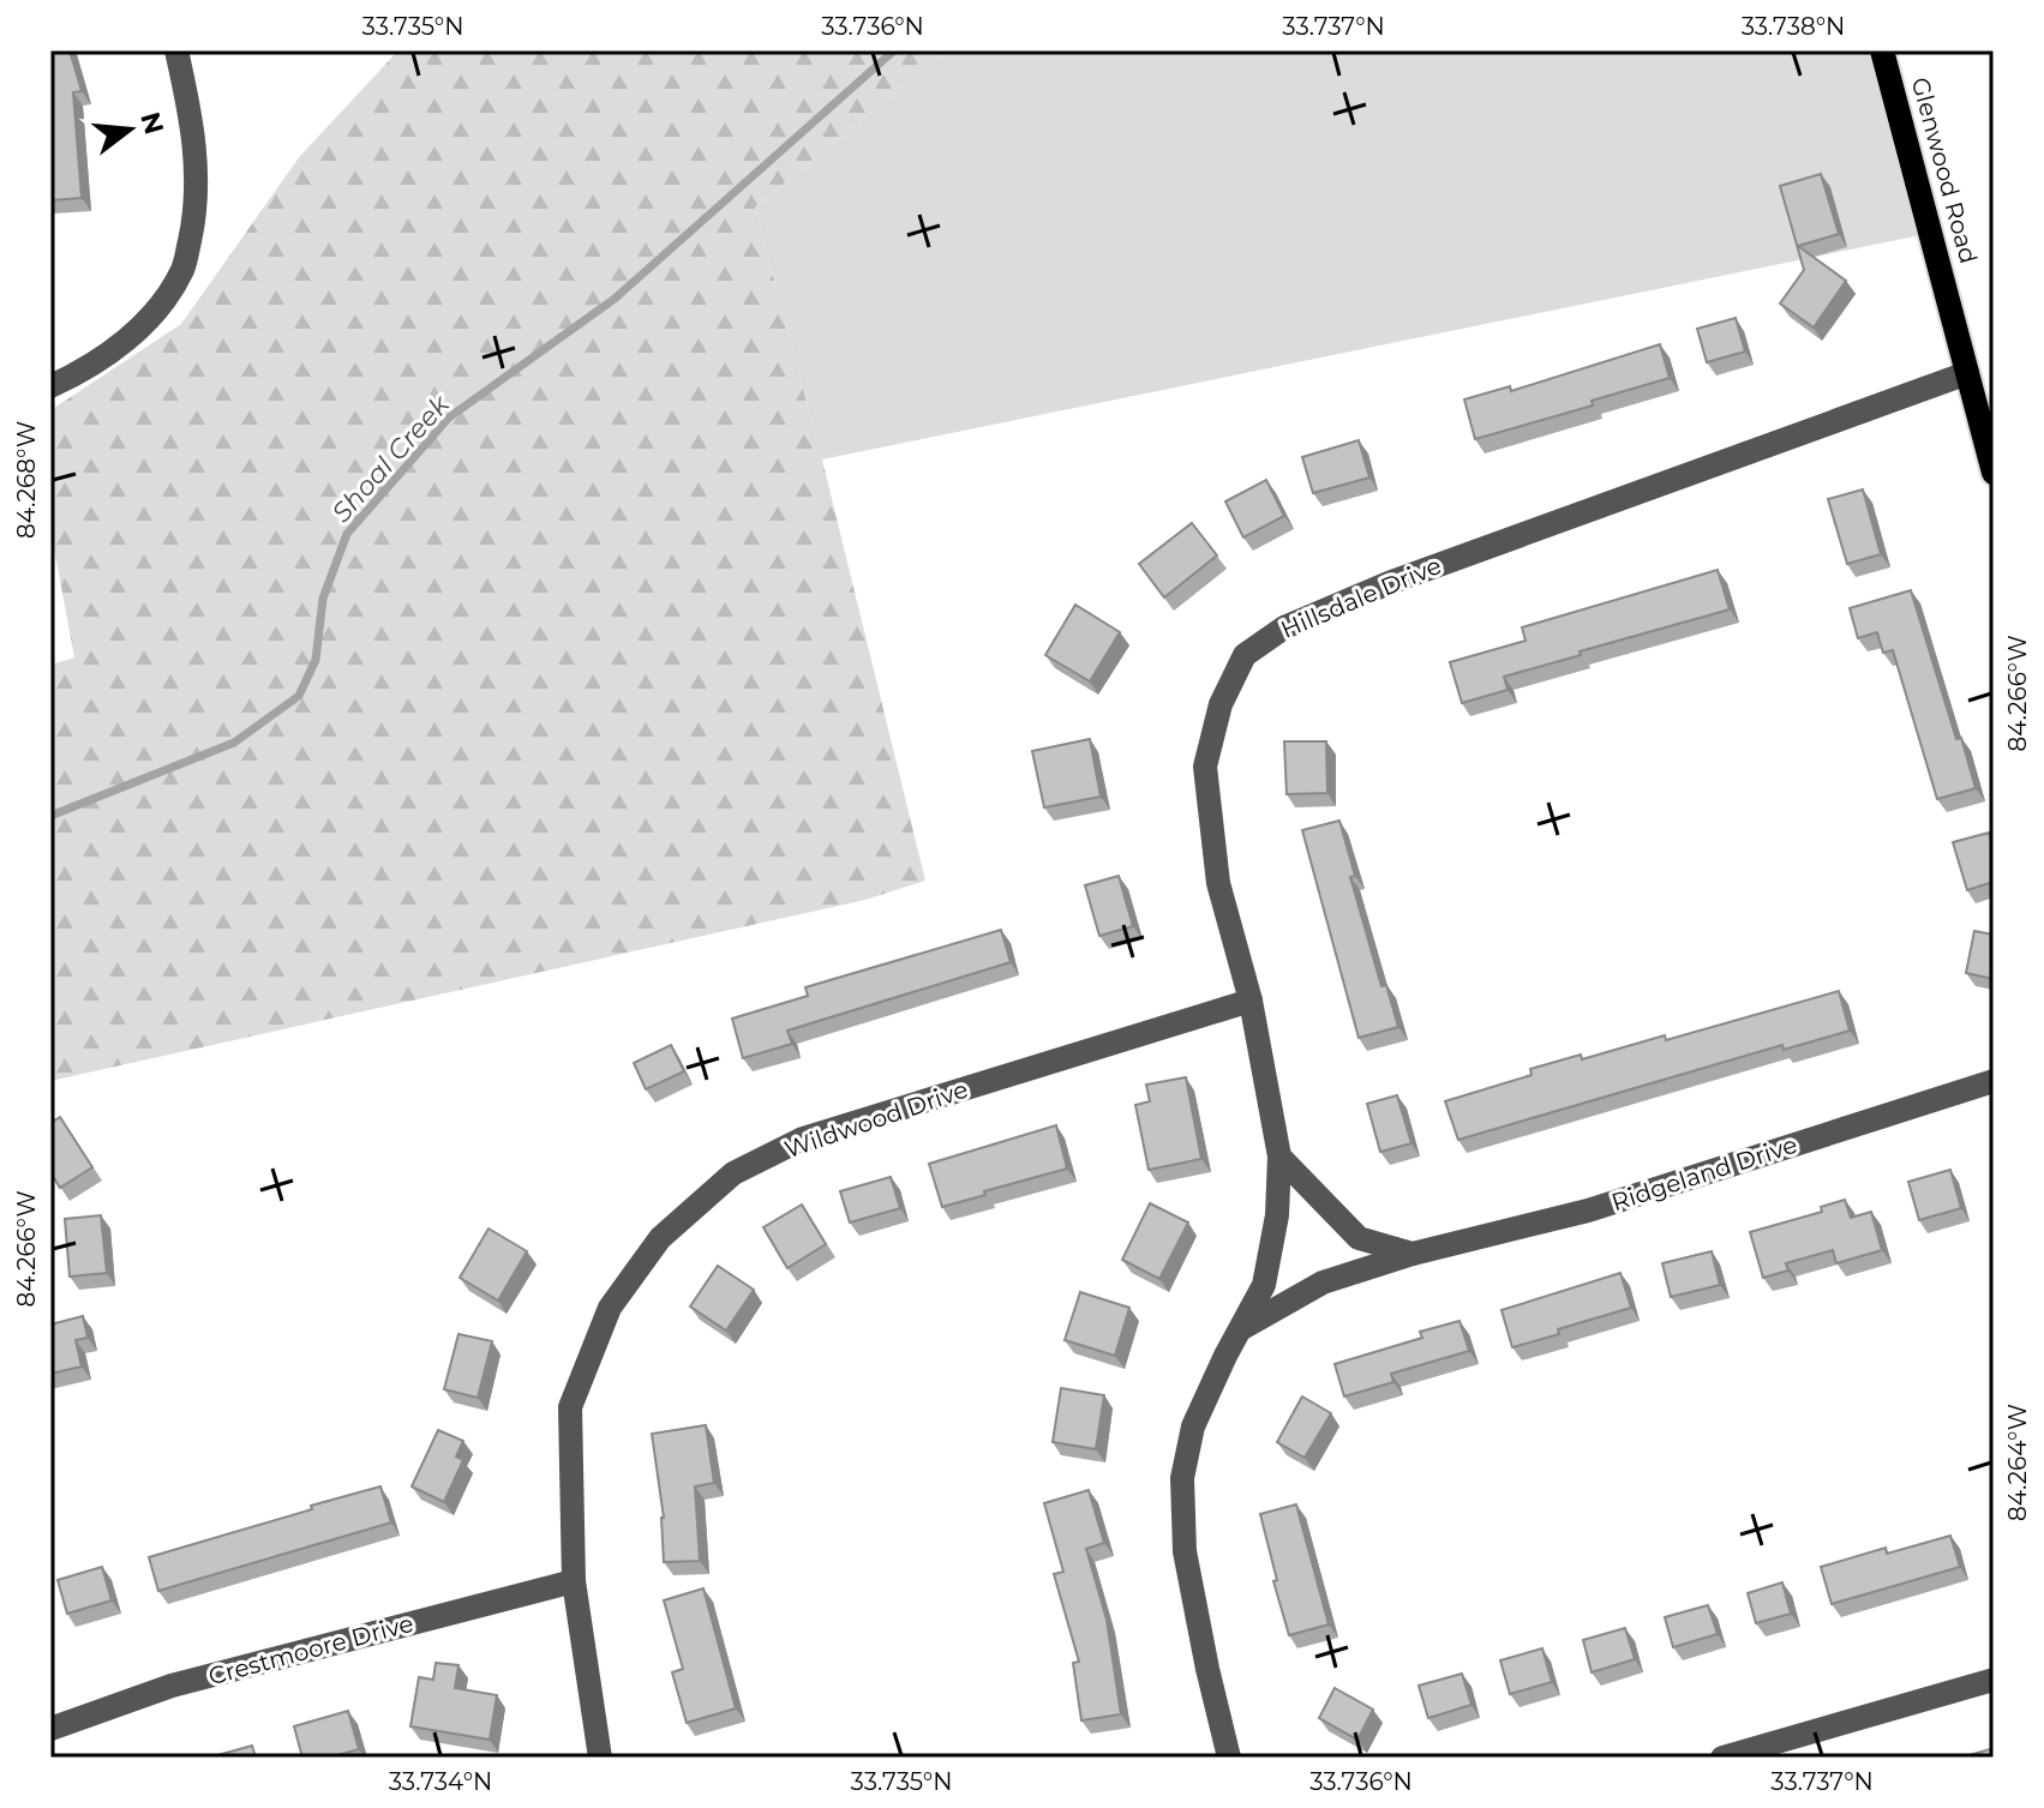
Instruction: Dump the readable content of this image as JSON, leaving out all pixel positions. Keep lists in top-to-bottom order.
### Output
{
  "streets": {
    "main road": ["Glenwood Road"],
    "street": [
      "Hillsdale Drive",
      "Wildwood Drive",
      "Ridgeland Drive",
      "Crestmoore Drive"
    ]
  },
  "crossings": [
    ["Glenwood Road", "Hillsdale Drive"],
    ["Hillsdale Drive", "Wildwood Drive"],
    ["Hillsdale Drive", "Ridgeland Drive"],
    ["Wildwood Drive", "Crestmoore Drive"]
  ],
  "water": ["Shoal Creek"],
  "north": "right",
  "coordinates": [
    "33.735°N",
    "33.736°N",
    "33.737°N",
    "33.738°N",
    "84.268°W",
    "84.266°W",
    "84.264°W",
    "33.734°N"
  ]
}
